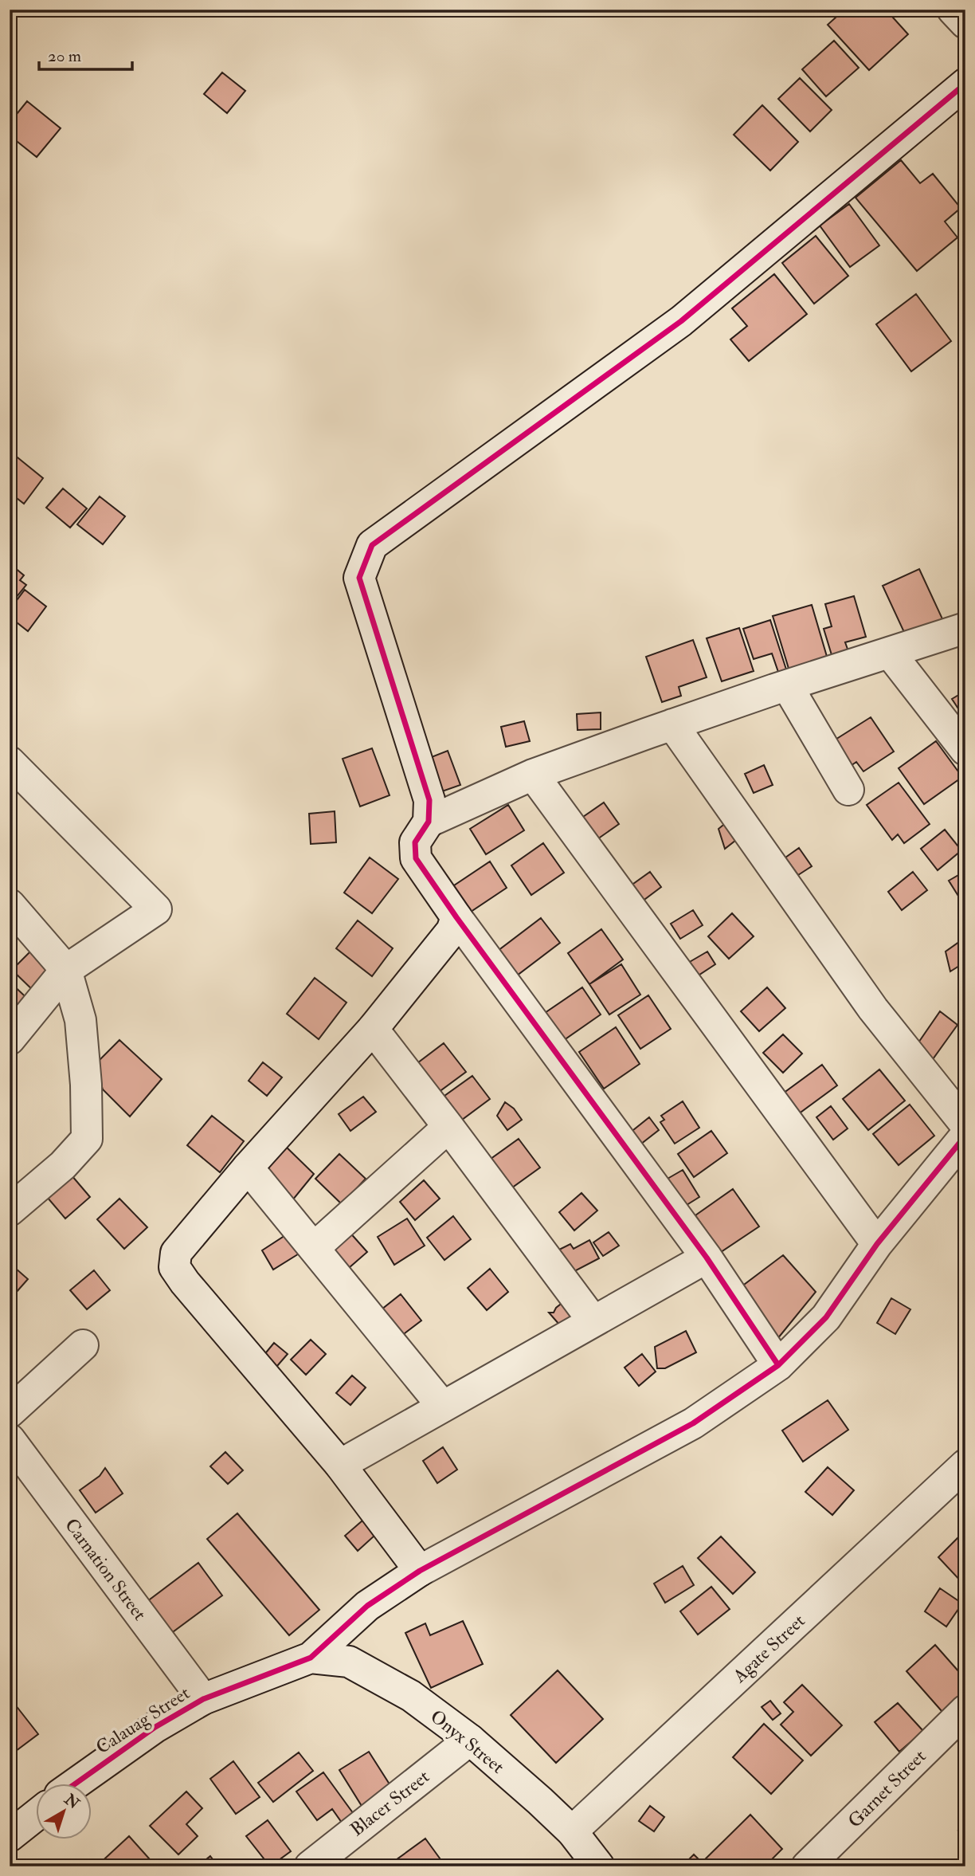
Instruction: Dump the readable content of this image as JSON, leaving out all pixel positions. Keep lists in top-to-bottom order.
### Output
{
  "streets": {
    "street": [
      "Carnation Street",
      "Agate Street",
      "Calauag Street",
      "Onyx Street",
      "Garnet Street",
      "Blacer Street"
    ]
  },
  "crossings": [
    ["Carnation Street", "Calauag Street"],
    ["Agate Street", "Onyx Street"],
    ["Calauag Street", "Onyx Street"],
    ["Onyx Street", "Blacer Street"]
  ],
  "scale_bar": "20 m",
  "north": "top right"
}
